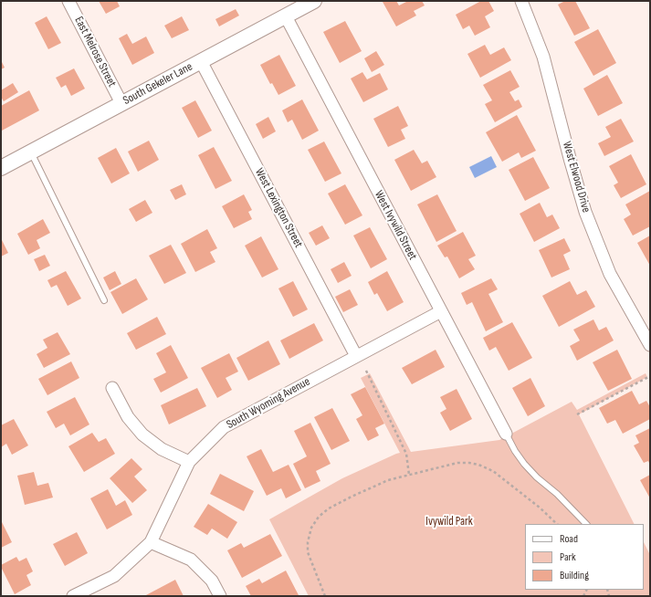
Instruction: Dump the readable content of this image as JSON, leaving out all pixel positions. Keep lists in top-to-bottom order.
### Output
{
  "streets": {
    "street": [
      "East Melrose Street",
      "South Gekeler Lane",
      "West Elwood Drive",
      "West Lexington Street",
      "West Ivywild Street",
      "South Wyoming Avenue"
    ]
  },
  "crossings": [
    ["East Melrose Street", "South Gekeler Lane"],
    ["South Gekeler Lane", "West Lexington Street"],
    ["South Gekeler Lane", "West Ivywild Street"],
    ["West Lexington Street", "South Wyoming Avenue"],
    ["West Ivywild Street", "South Wyoming Avenue"]
  ],
  "parks": ["Ivywild Park"],
  "legend": ["Road", "Park", "Building"]
}
